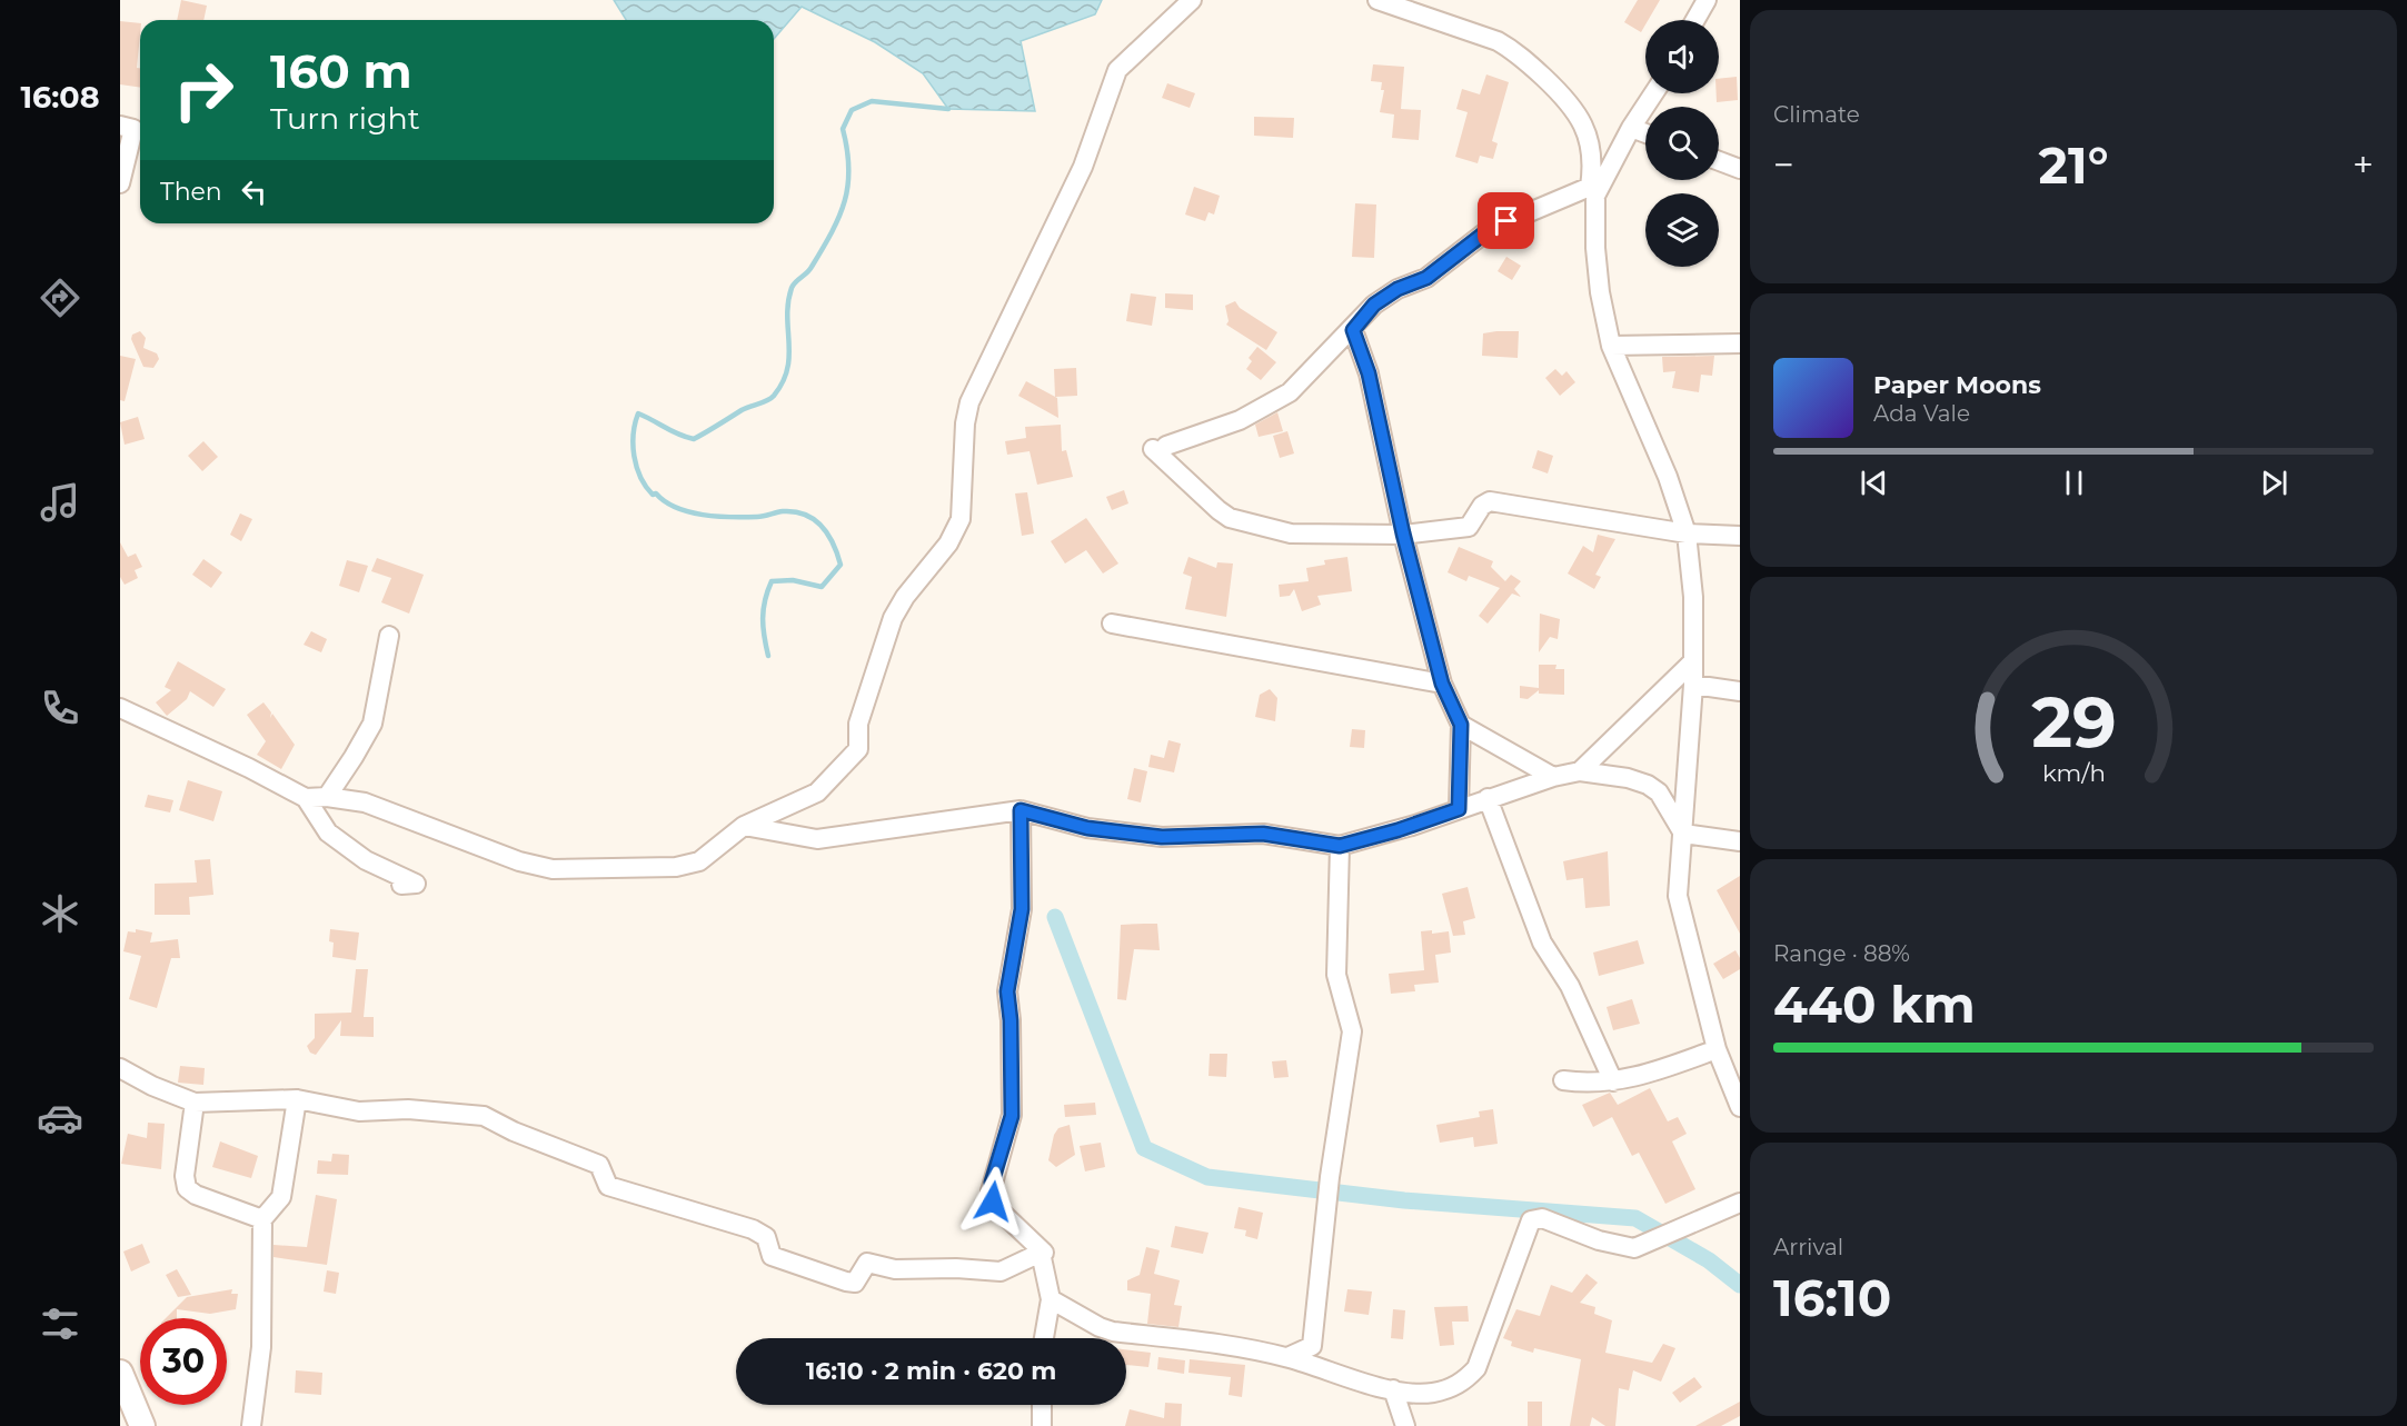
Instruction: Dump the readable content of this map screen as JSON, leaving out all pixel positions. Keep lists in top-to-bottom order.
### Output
{
  "page": {
    "tabs": "16:08",
    "tile": [
      "Climate",
      ["Range · 88%", "440 km"],
      ["Arrival", "16:10"]
    ],
    "turn": ["160 m", "Turn right"],
    "heat": ["−", "21°", "+"],
    "then": "Then",
    "song": ["Paper Moons", "Ada Vale"],
    "limit": "30",
    "trip": "16:10 · 2 min · 620 m",
    "gauge": ["29", "km/h"]
  }
}
